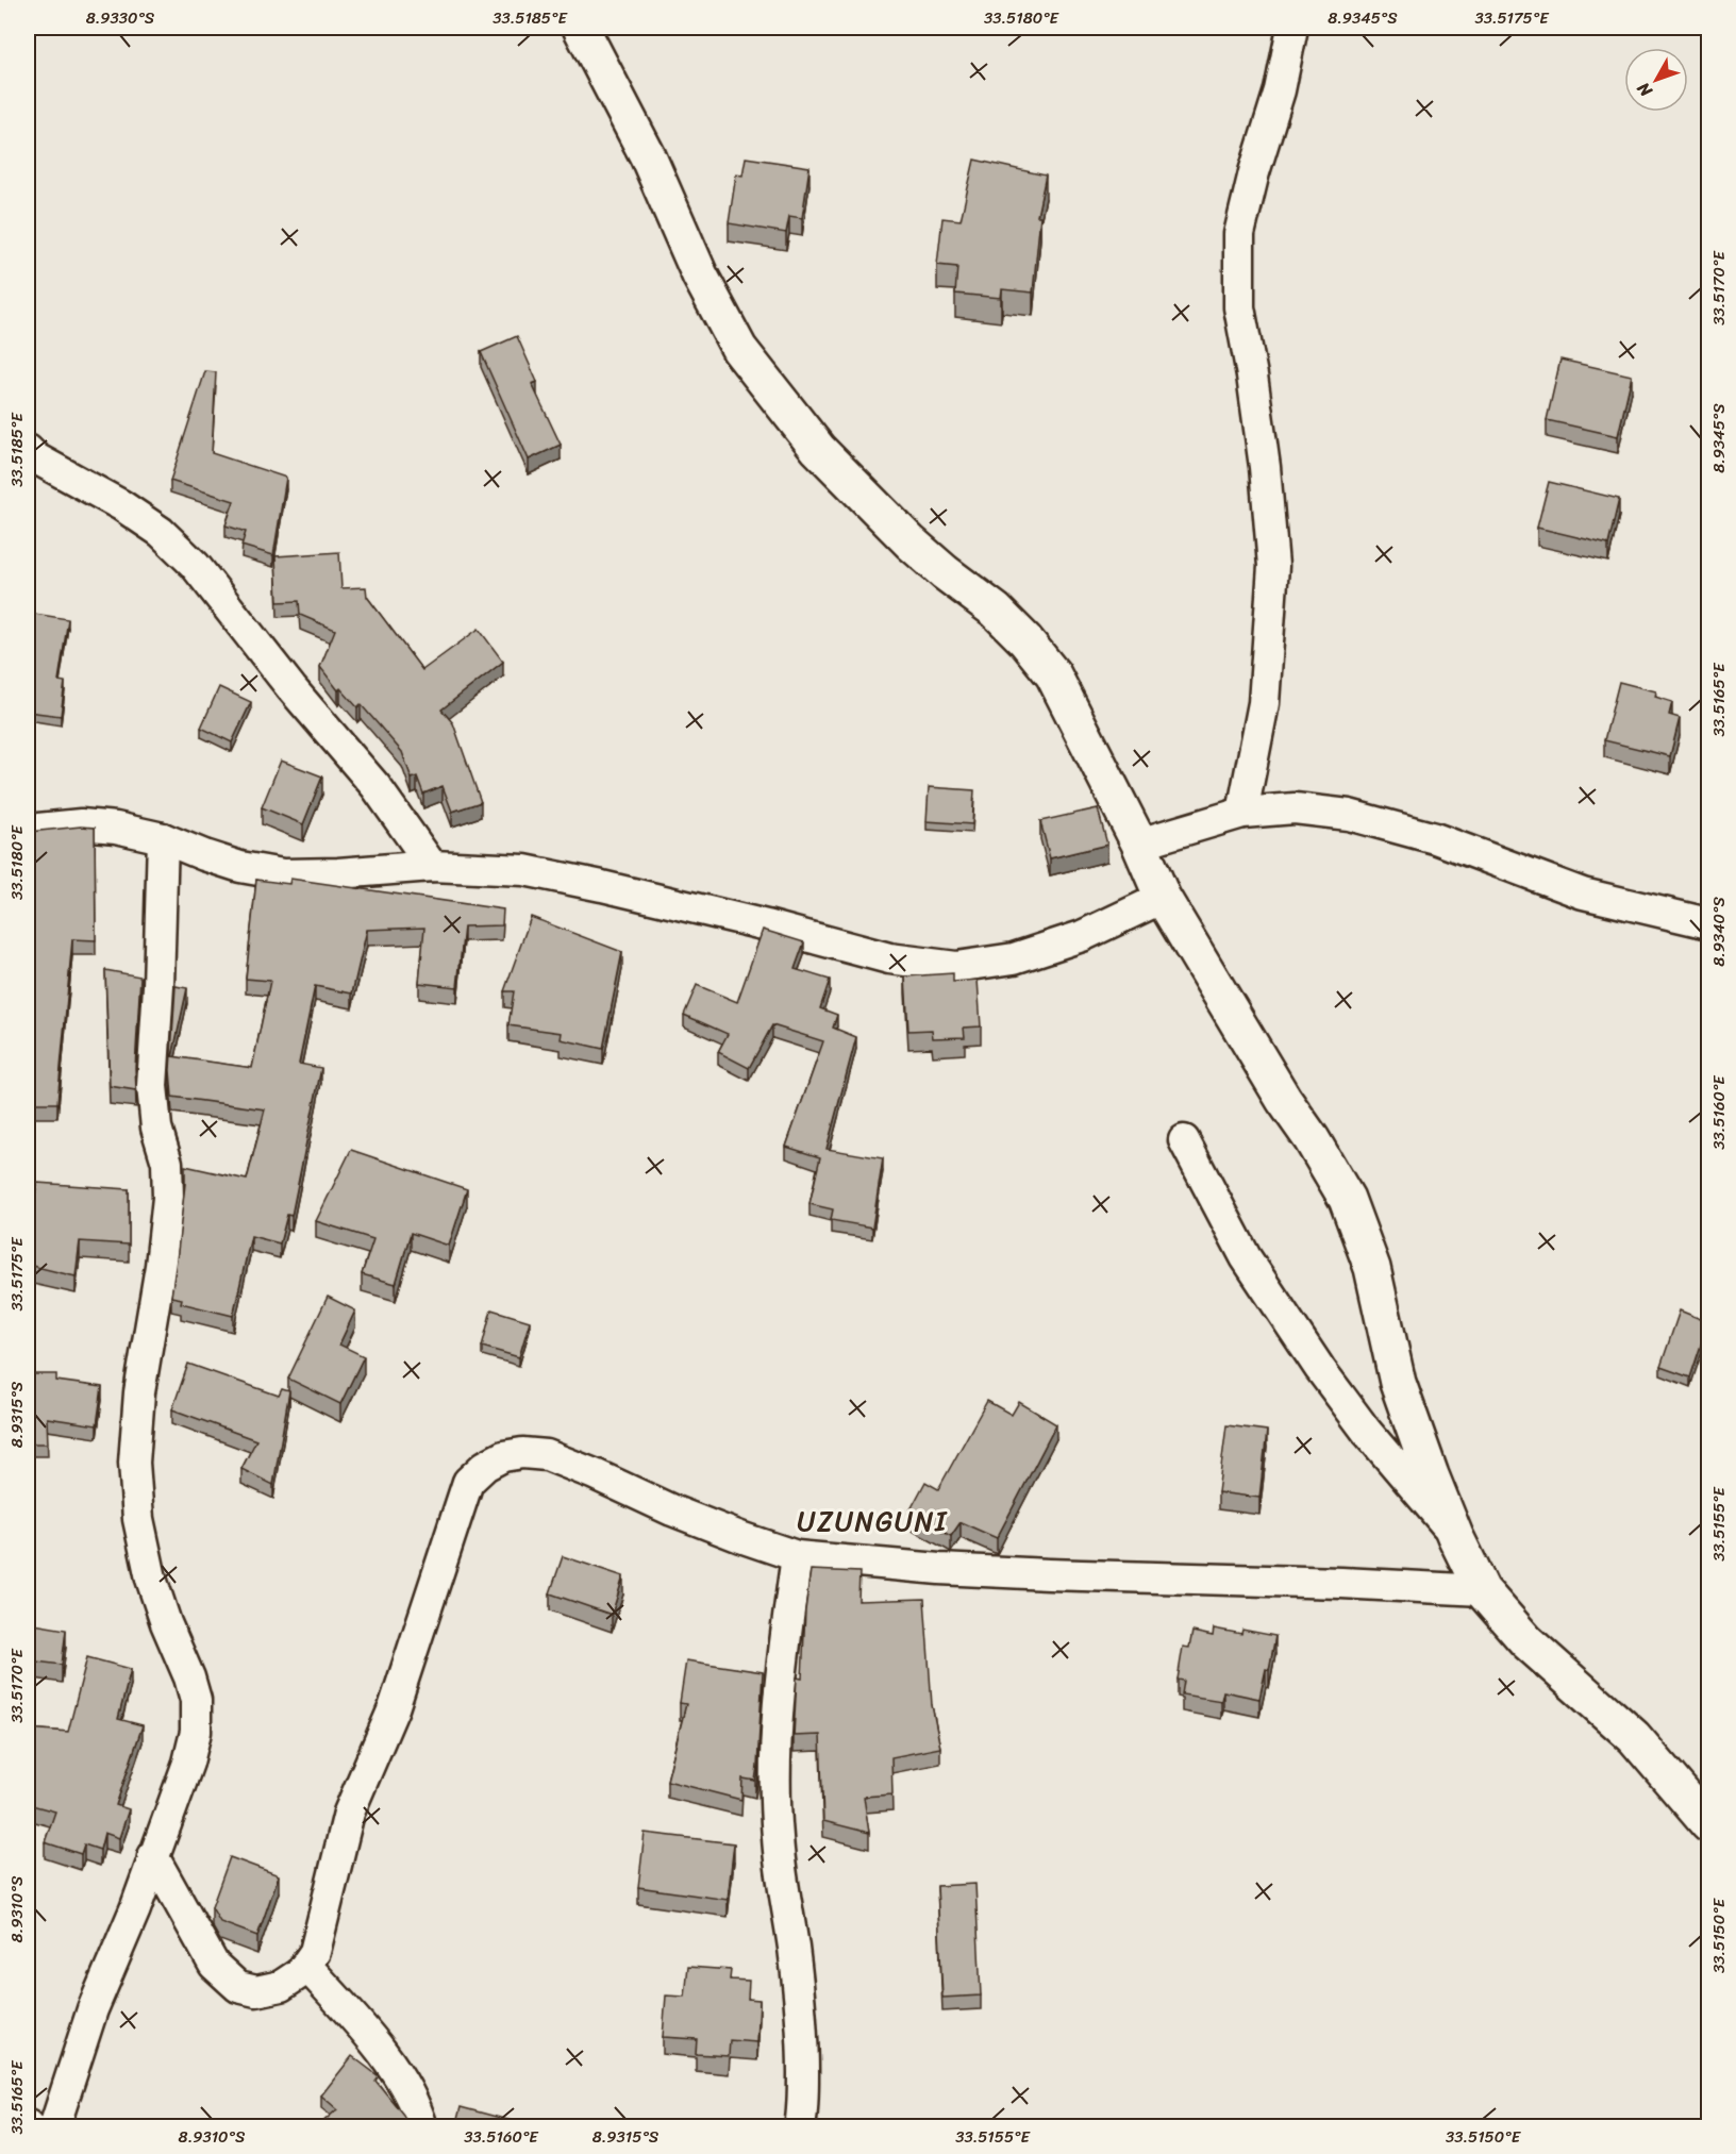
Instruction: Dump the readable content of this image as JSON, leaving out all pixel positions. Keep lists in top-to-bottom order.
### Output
{
  "districts": ["UZUNGUNI"],
  "north": "bottom left",
  "coordinates": [
    "8.9330°S",
    "33.5185°E",
    "33.5180°E",
    "8.9345°S",
    "33.5175°E",
    "33.5170°E",
    "33.5165°E",
    "8.9340°S",
    "33.5160°E",
    "8.9315°S",
    "33.5155°E",
    "8.9310°S",
    "33.5150°E"
  ]
}
